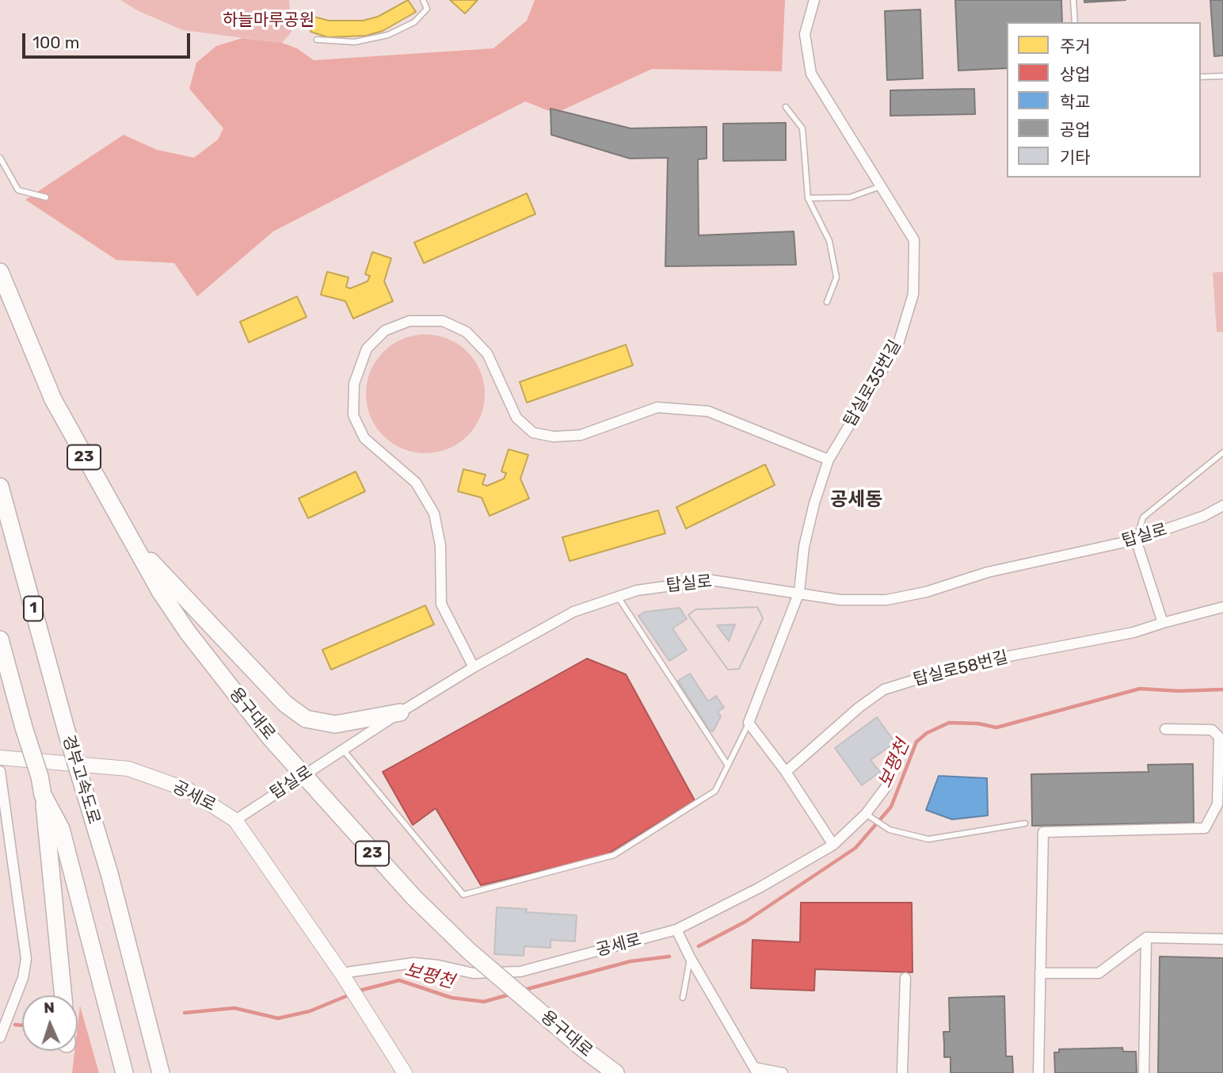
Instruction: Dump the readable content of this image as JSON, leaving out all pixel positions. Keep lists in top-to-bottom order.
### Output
{
  "streets": {
    "highway": [
      "23",
      "1",
      "용구대로",
      "경부고속도로"
    ],
    "street": [
      "탑실로35번길",
      "탑실로",
      "탑실로58번길",
      "공세로"
    ]
  },
  "crossings": [
    ["탑실로35번길", "탑실로"],
    ["탑실로", "공세로"]
  ],
  "districts": ["공세동"],
  "water": ["보평천"],
  "parks": ["하늘마루공원"],
  "legend": [
    "주거",
    "상업",
    "학교",
    "공업",
    "기타"
  ],
  "scale_bar": "100 m",
  "north": "top"
}
